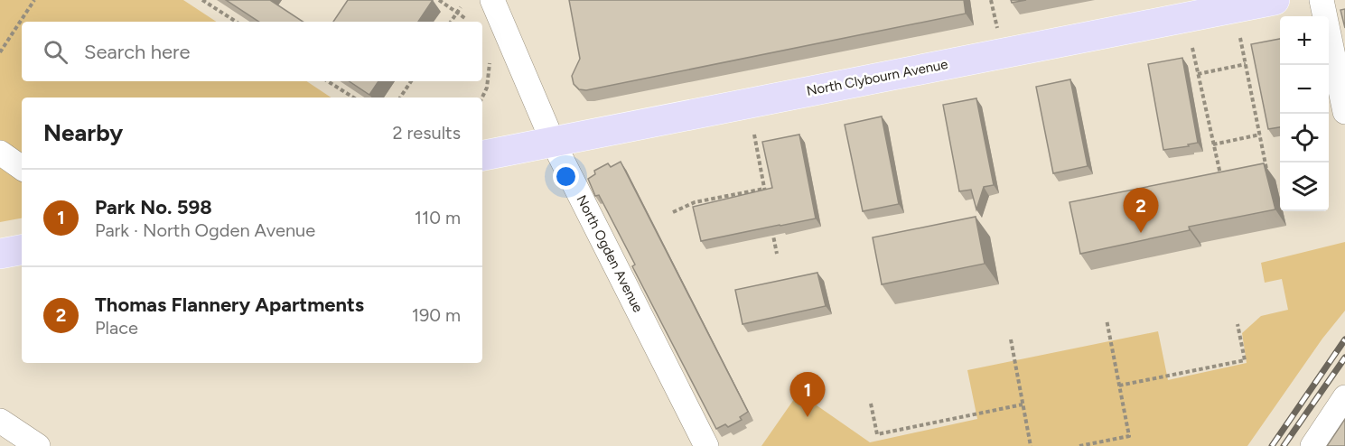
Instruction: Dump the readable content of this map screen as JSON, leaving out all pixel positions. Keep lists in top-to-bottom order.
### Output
{
  "streets": {
    "main road": ["North Clybourn Avenue"],
    "street": ["North Ogden Avenue"]
  },
  "crossings": [
    ["North Clybourn Avenue", "North Ogden Avenue"]
  ],
  "page": {
    "map_buttons": ["+", "−"],
    "search": "Search here",
    "heading": ["Nearby", "2 results"],
    "list": [
      {
        "mark": "1",
        "name": "Park No. 598",
        "note": "Park · North Ogden Avenue",
        "value": "110 m"
      },
      {
        "mark": "2",
        "name": "Thomas Flannery Apartments",
        "note": "Place",
        "value": "190 m"
      }
    ],
    "pins": ["2", "1"]
  }
}
